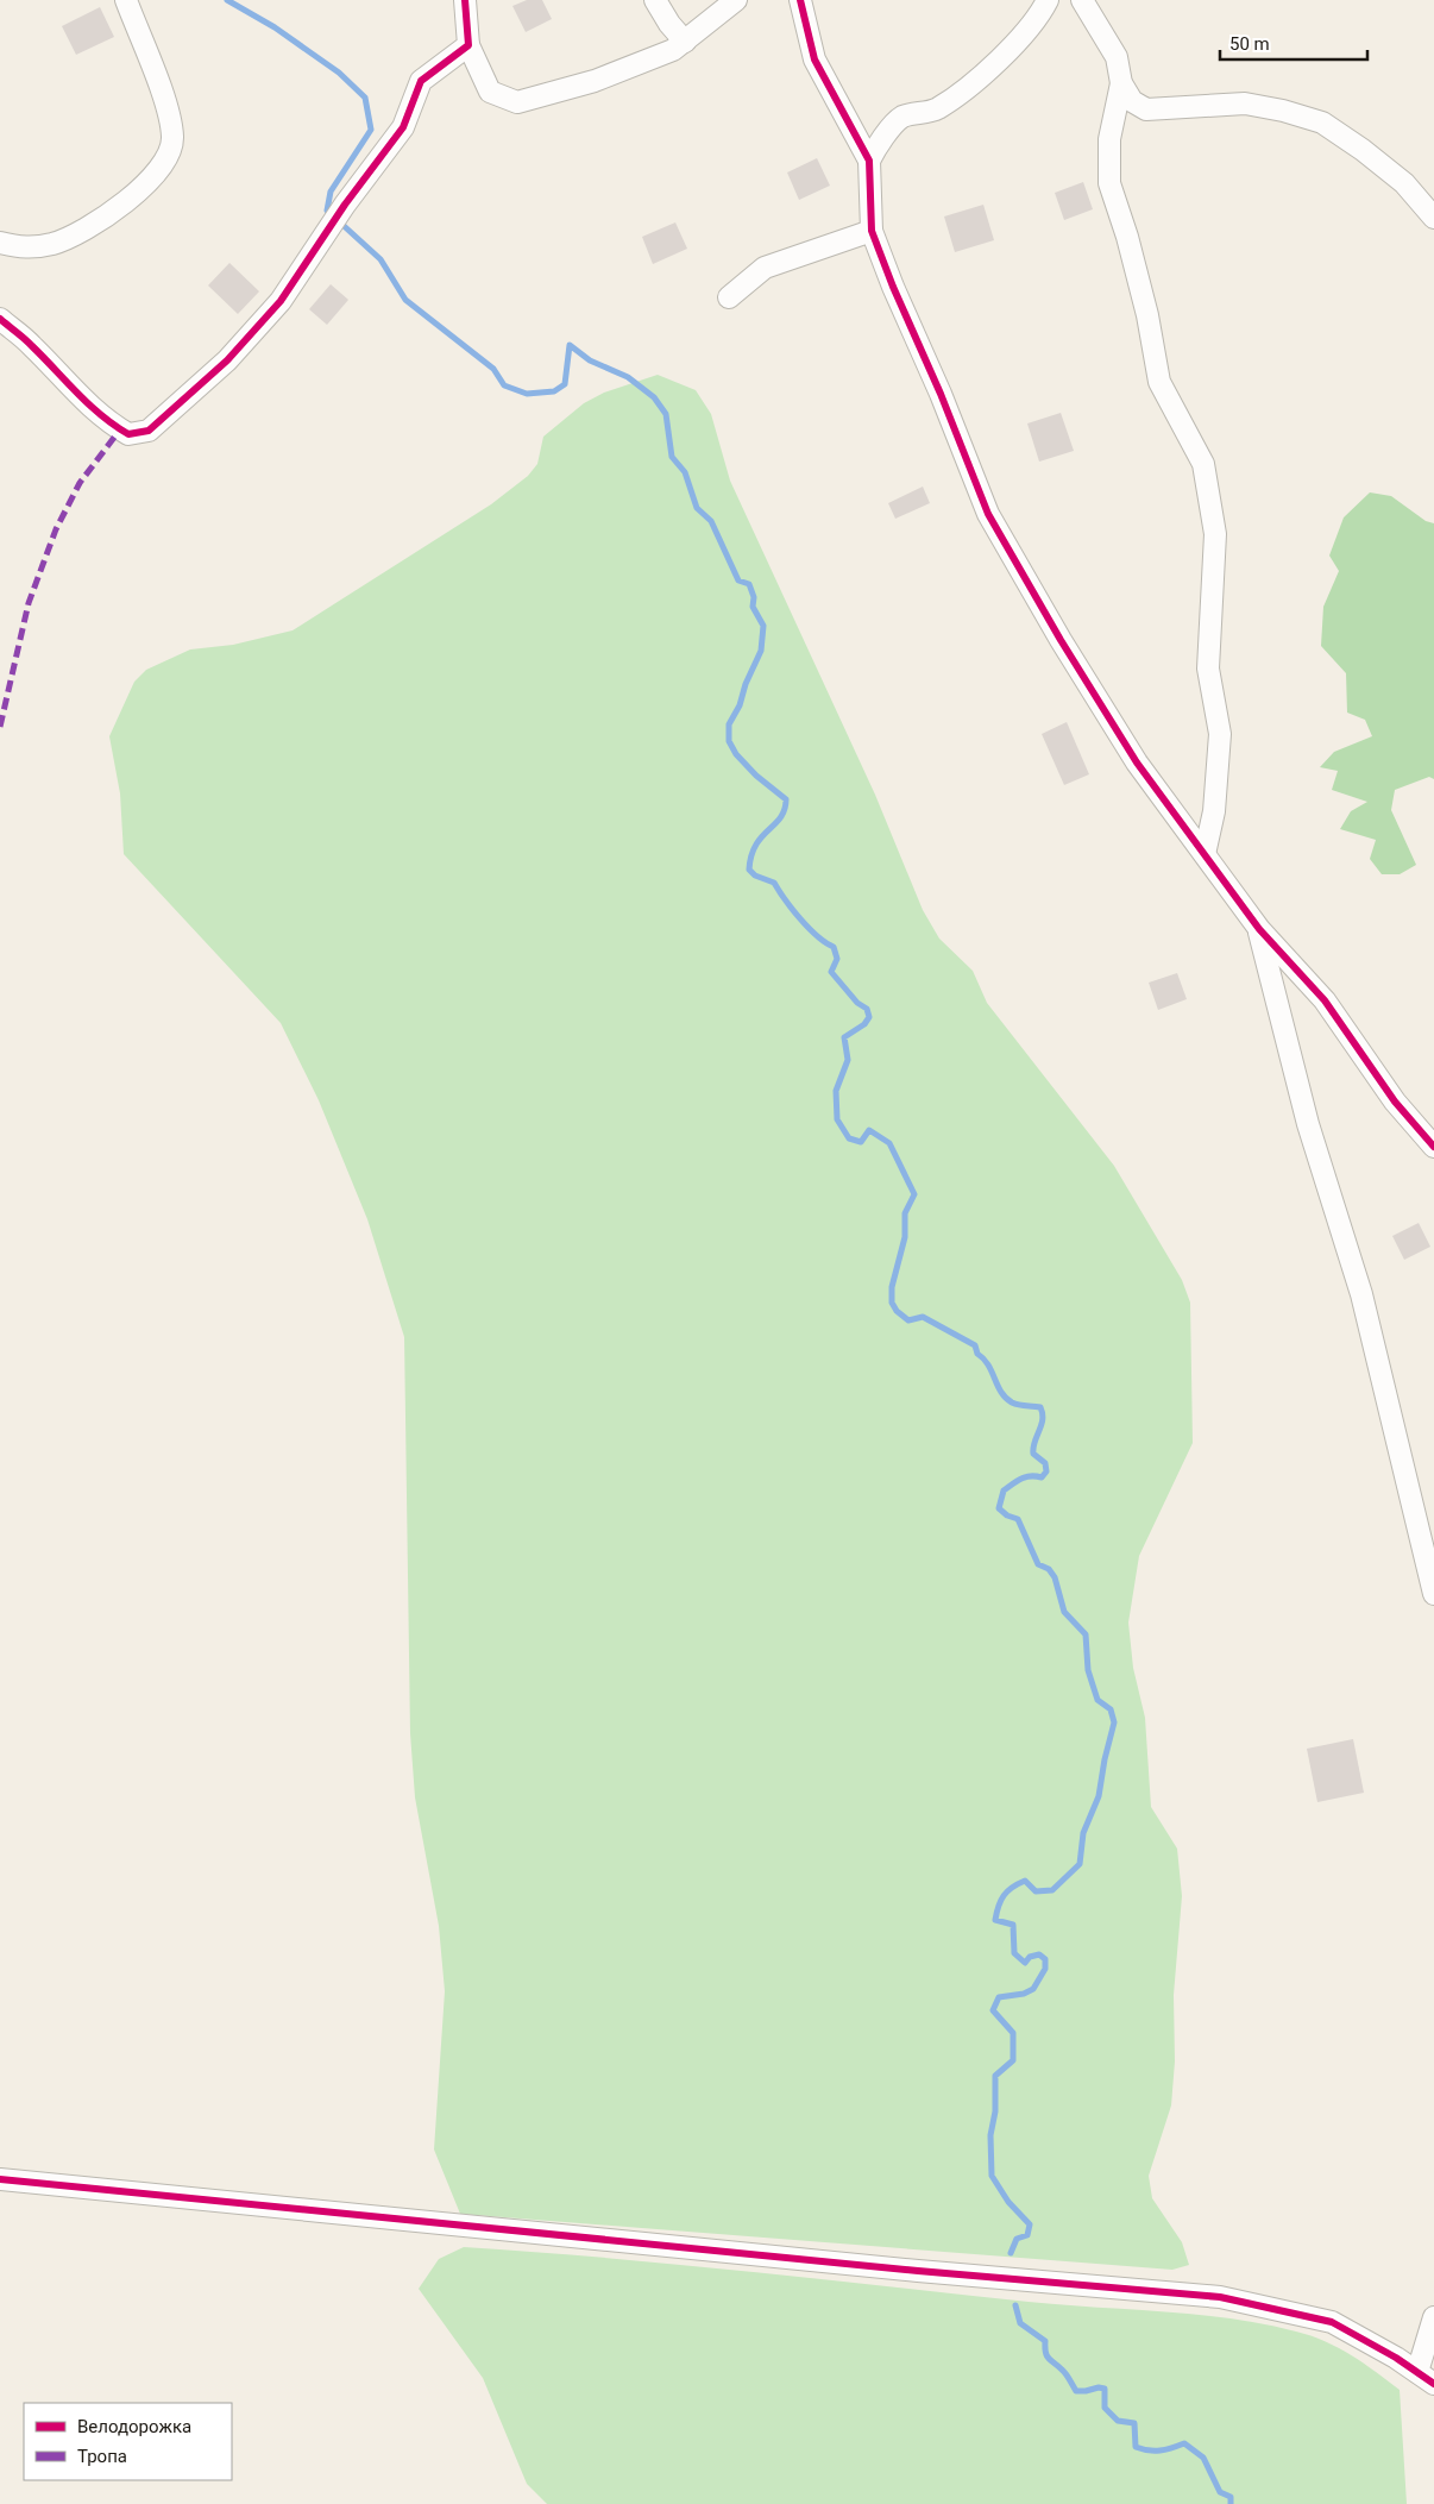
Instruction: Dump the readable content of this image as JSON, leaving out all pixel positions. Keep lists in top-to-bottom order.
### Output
{
  "legend": ["Велодорожка", "Тропа"],
  "scale_bar": "50 m"
}
